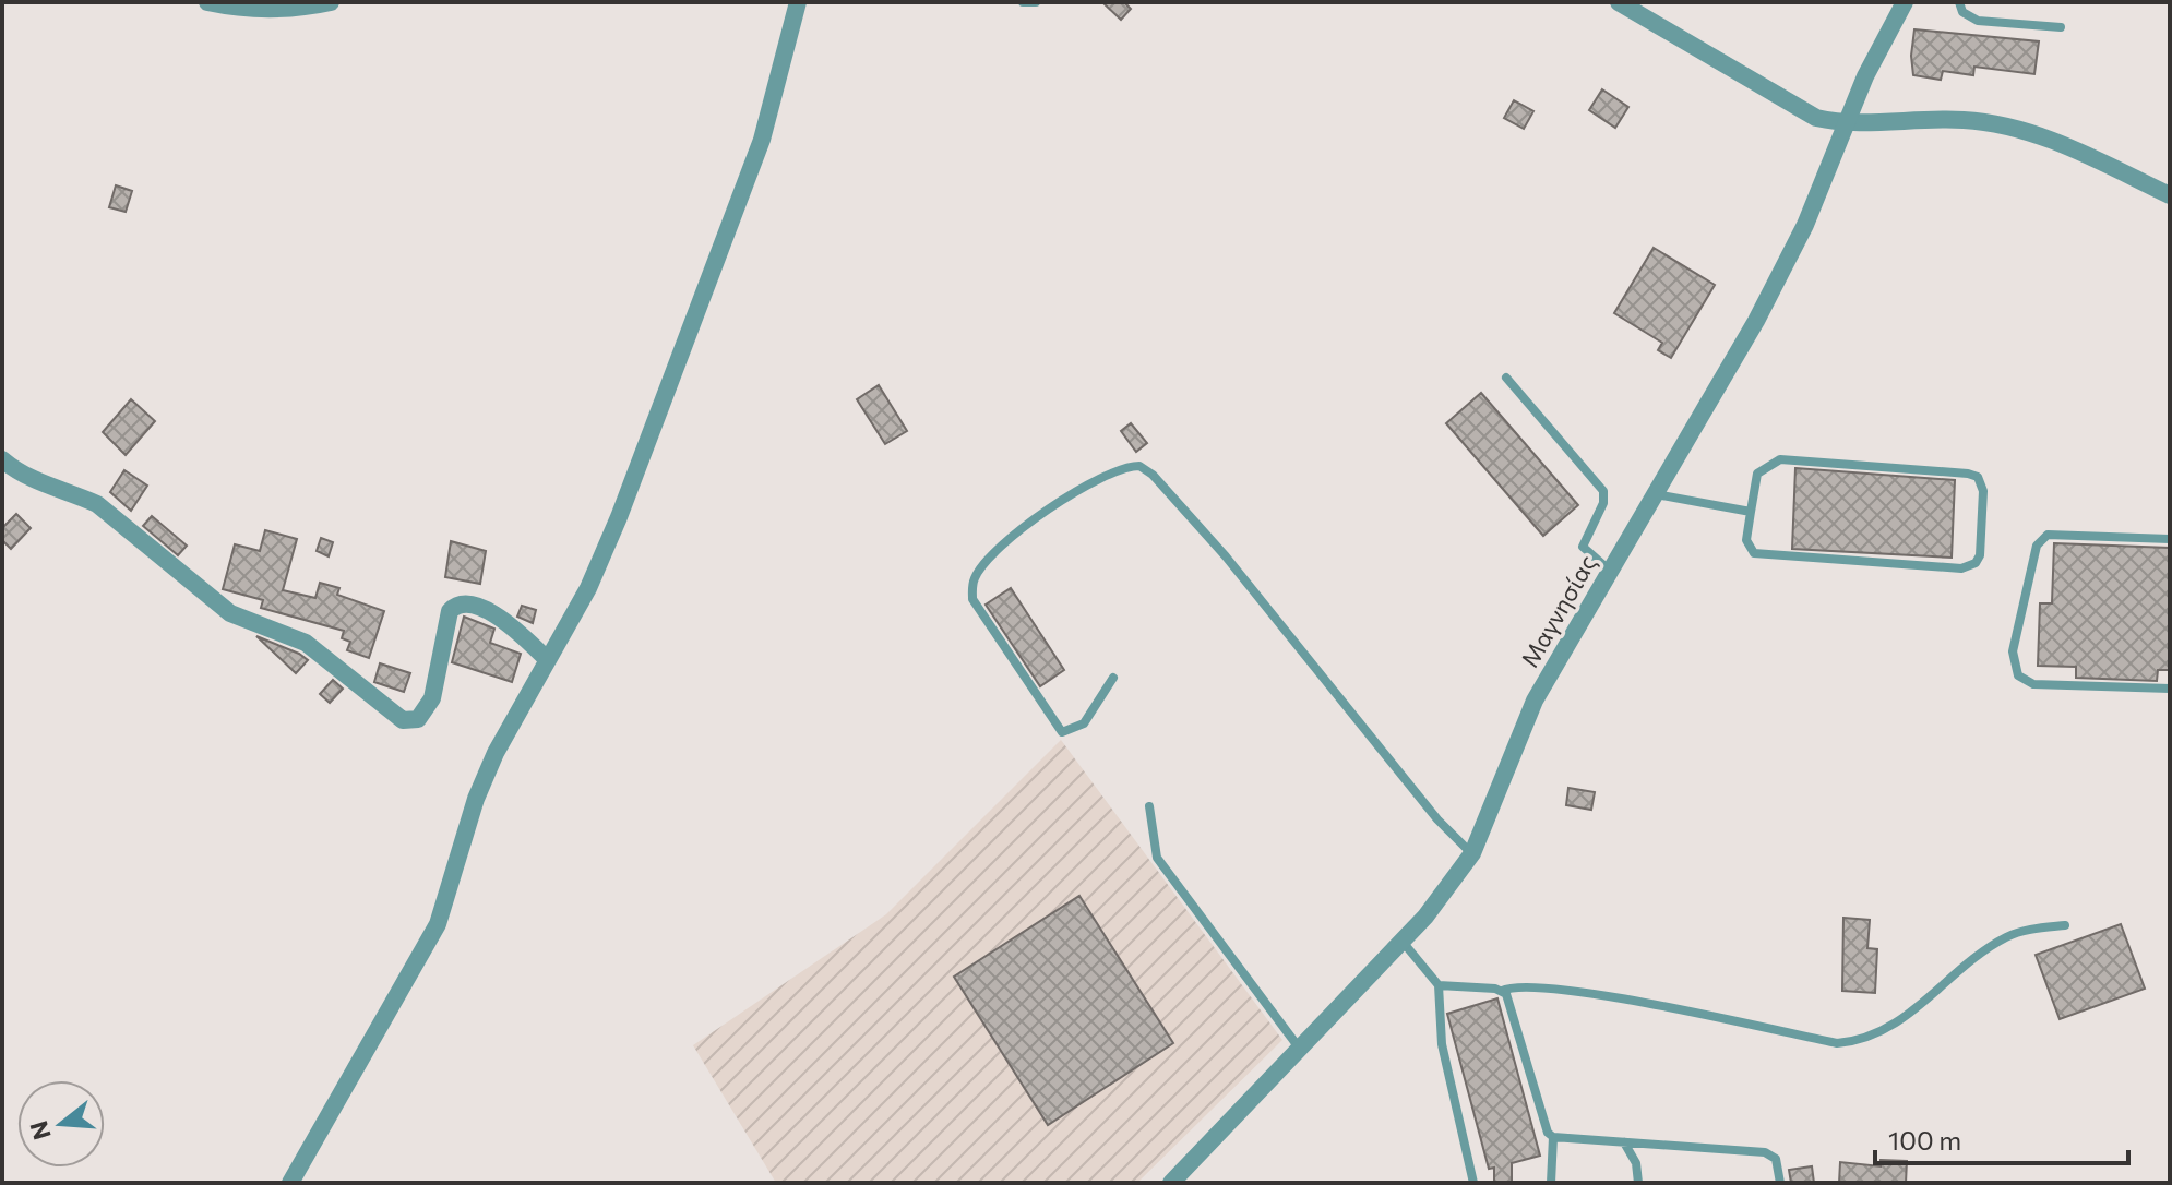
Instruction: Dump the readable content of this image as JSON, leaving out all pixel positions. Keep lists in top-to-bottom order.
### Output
{
  "streets": {
    "street": ["Μαγνησίας"]
  },
  "scale_bar": "100 m",
  "north": "left"
}
